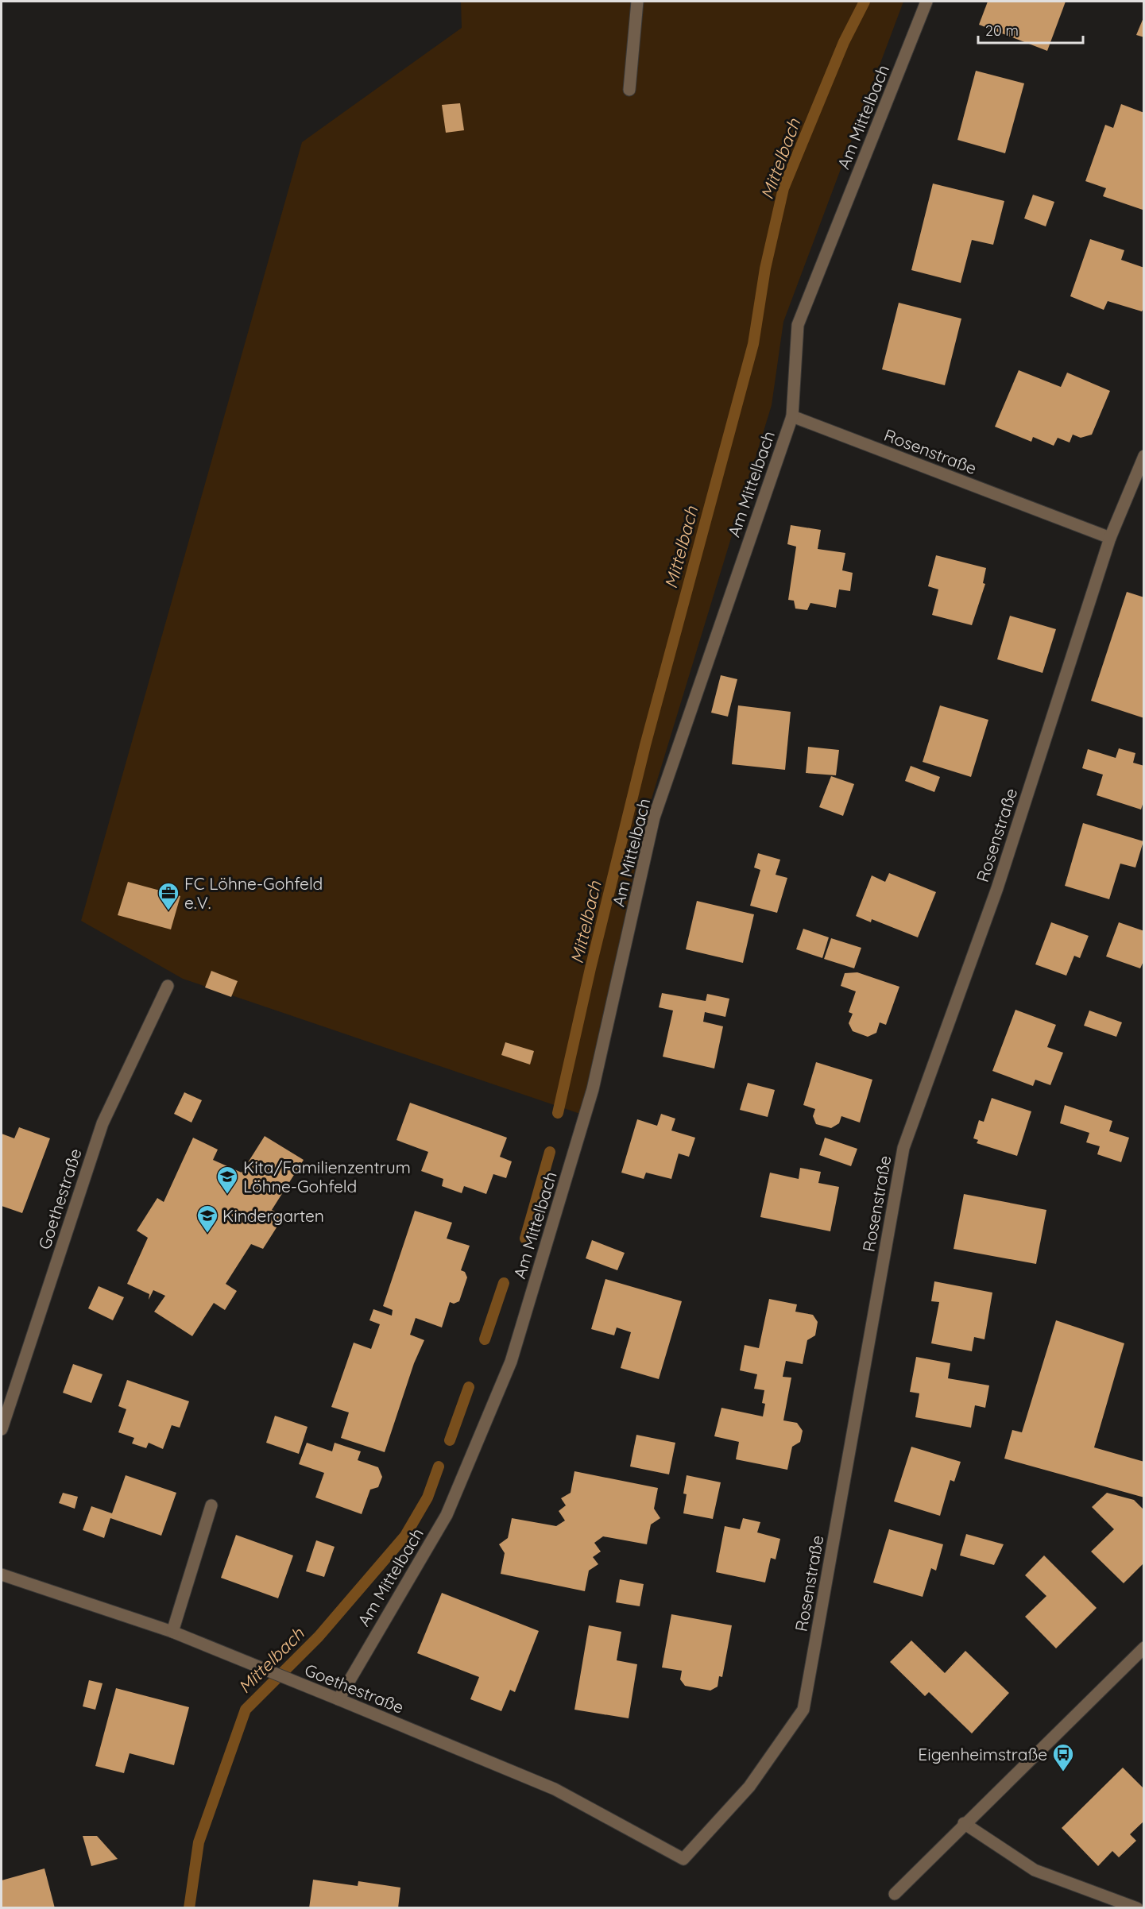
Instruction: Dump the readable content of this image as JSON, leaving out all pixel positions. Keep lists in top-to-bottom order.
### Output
{
  "streets": {
    "street": ["Am Mittelbach", "Rosenstraße", "Goethestraße"]
  },
  "crossings": [
    ["Am Mittelbach", "Rosenstraße"],
    ["Am Mittelbach", "Goethestraße"],
    ["Rosenstraße", "Goethestraße"]
  ],
  "water": ["Mittelbach"],
  "places": {
    "office": ["FC Löhne-Gohfeld e.V."],
    "school or university": ["Kita/Familienzentrum Löhne-Gohfeld", "Kindergarten"],
    "bus stop": ["Eigenheimstraße"]
  },
  "scale_bar": "20 m"
}
